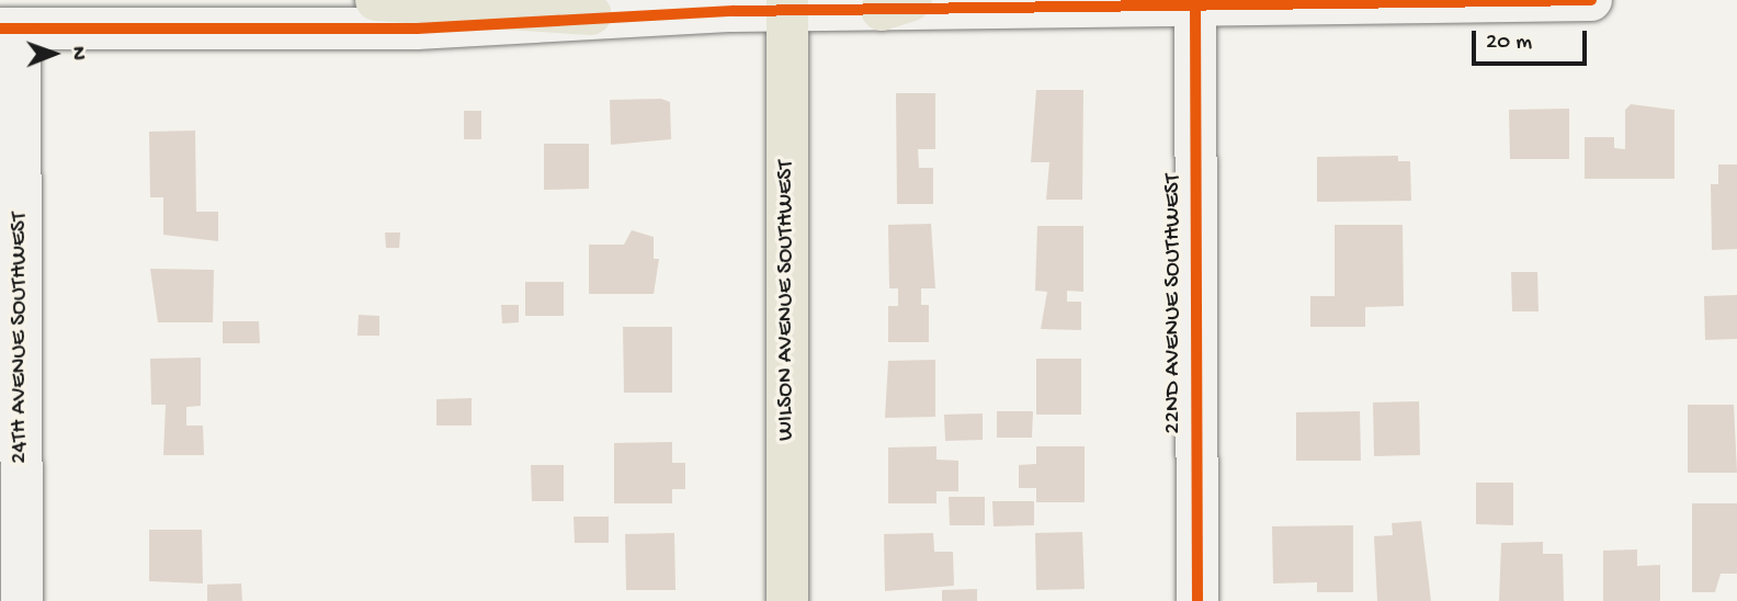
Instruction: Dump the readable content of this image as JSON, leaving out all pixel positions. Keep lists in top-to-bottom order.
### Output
{
  "streets": {
    "main road": ["WILSON AVENUE SOUTHWEST"],
    "street": ["22ND AVENUE SOUTHWEST", "24TH AVENUE SOUTHWEST"]
  },
  "scale_bar": "20 m",
  "north": "right"
}
